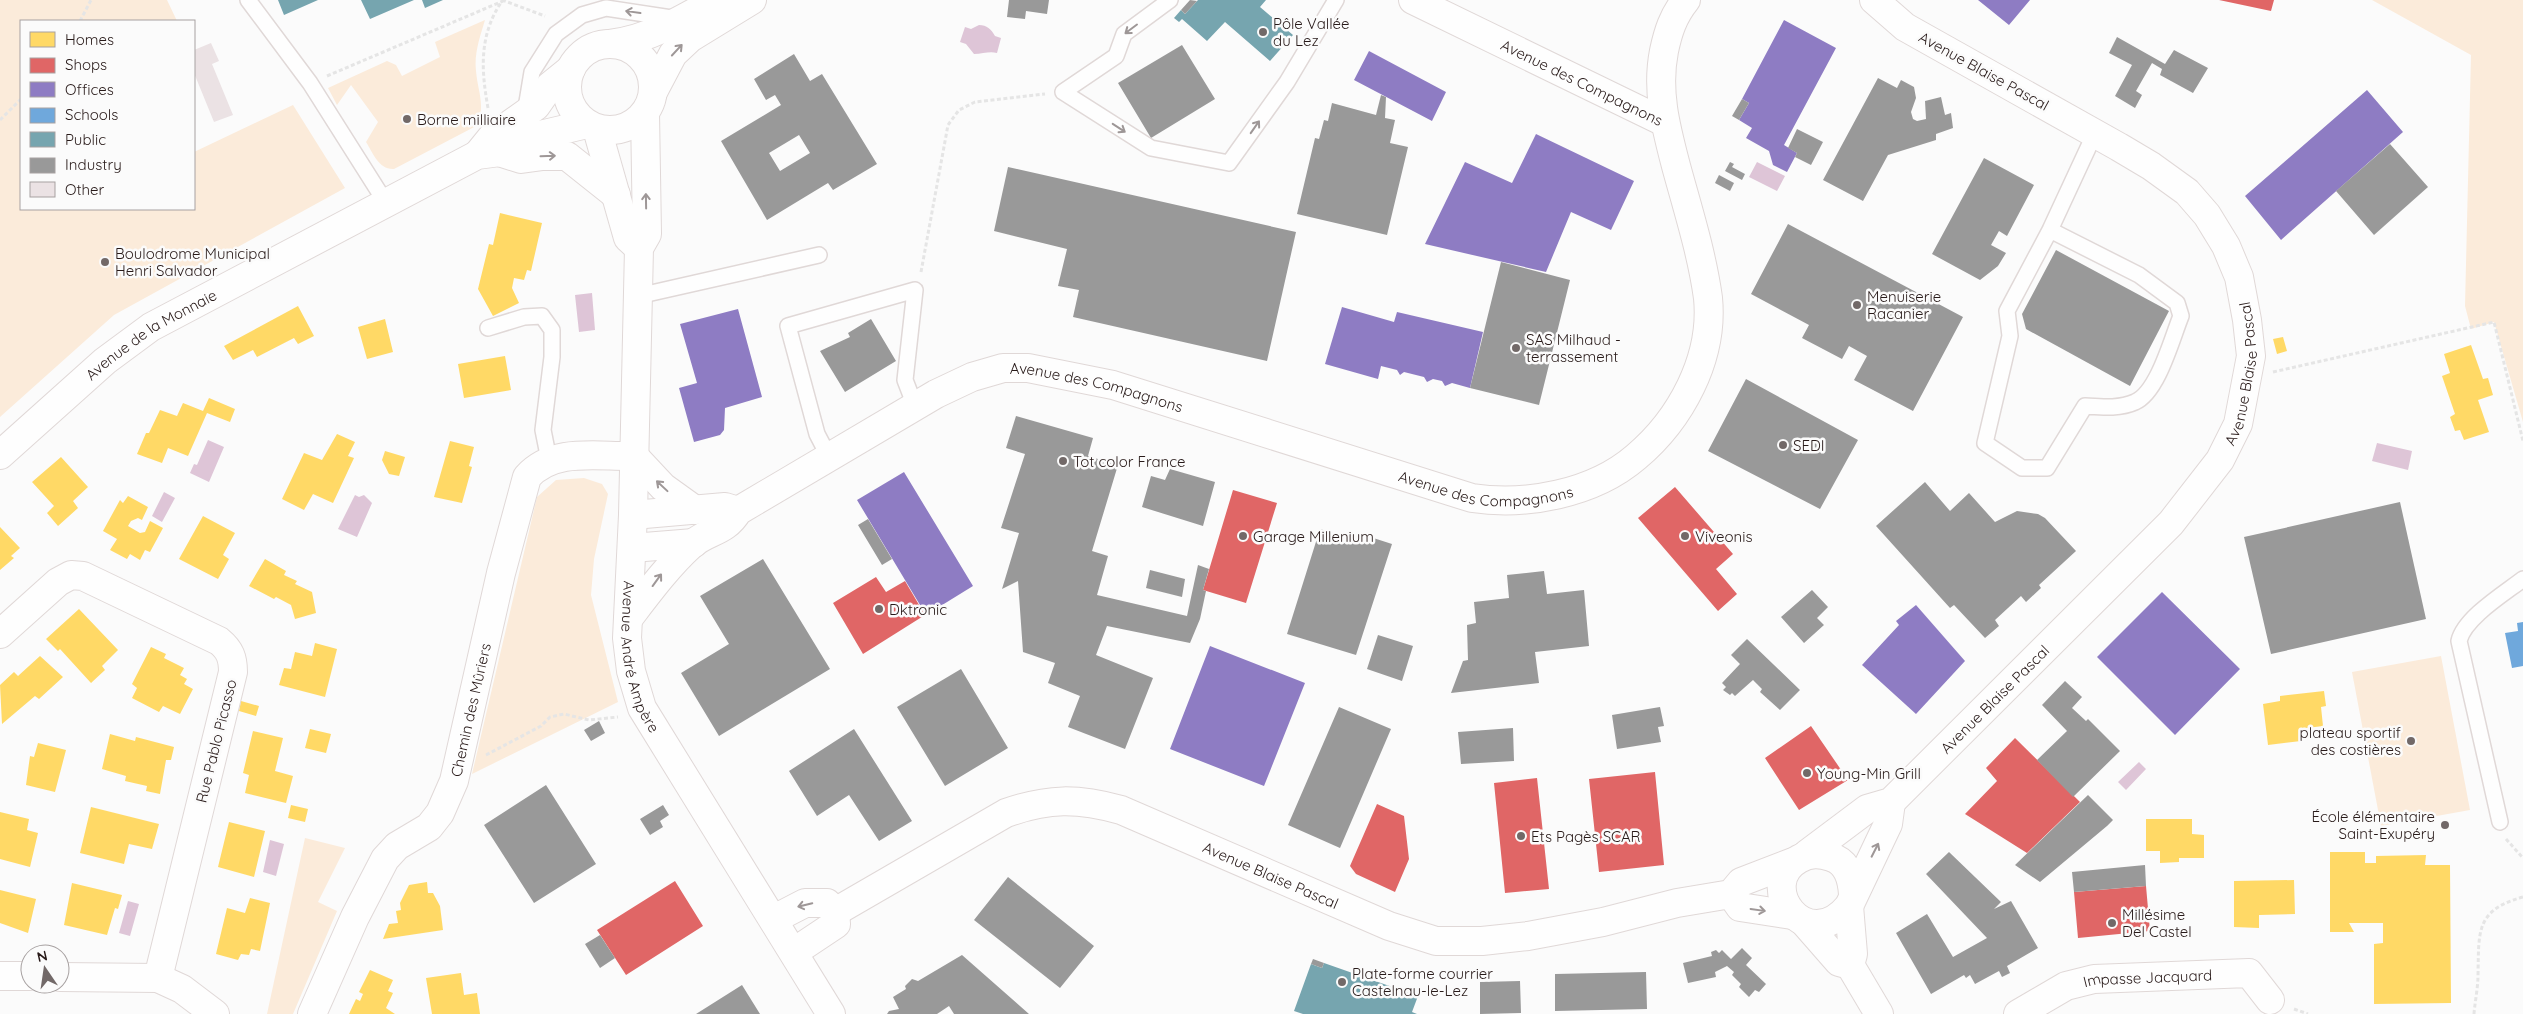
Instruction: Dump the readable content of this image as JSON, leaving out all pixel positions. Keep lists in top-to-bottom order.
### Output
{
  "streets": {
    "street": [
      "Avenue Blaise Pascal",
      "Avenue des Compagnons",
      "Avenue de la Monnaie",
      "Avenue André Ampère",
      "Chemin des Mûriers",
      "Rue Pablo Picasso",
      "Impasse Jacquard"
    ]
  },
  "crossings": [
    ["Avenue des Compagnons", "Avenue André Ampère"],
    ["Avenue de la Monnaie", "Avenue André Ampère"],
    ["Avenue André Ampère", "Chemin des Mûriers"]
  ],
  "places": [
    "Pôle Vallée du Lez",
    "Borne milliaire",
    "Boulodrome Municipal Henri Salvador",
    "Menuiserie Racanier",
    "SAS Milhaud - terrassement",
    "SEDI",
    "Tot color France",
    "Garage Millenium",
    "Viveonis",
    "Dktronic",
    "plateau sportif des costières",
    "Young-Min Grill",
    "École élémentaire Saint-Exupéry",
    "Ets Pagès SCAR",
    "Millésime Del Castel",
    "Plate-forme courrier Castelnau-le-Lez"
  ],
  "legend": [
    "Homes",
    "Shops",
    "Offices",
    "Schools",
    "Public",
    "Industry",
    "Other"
  ],
  "north": "top"
}
